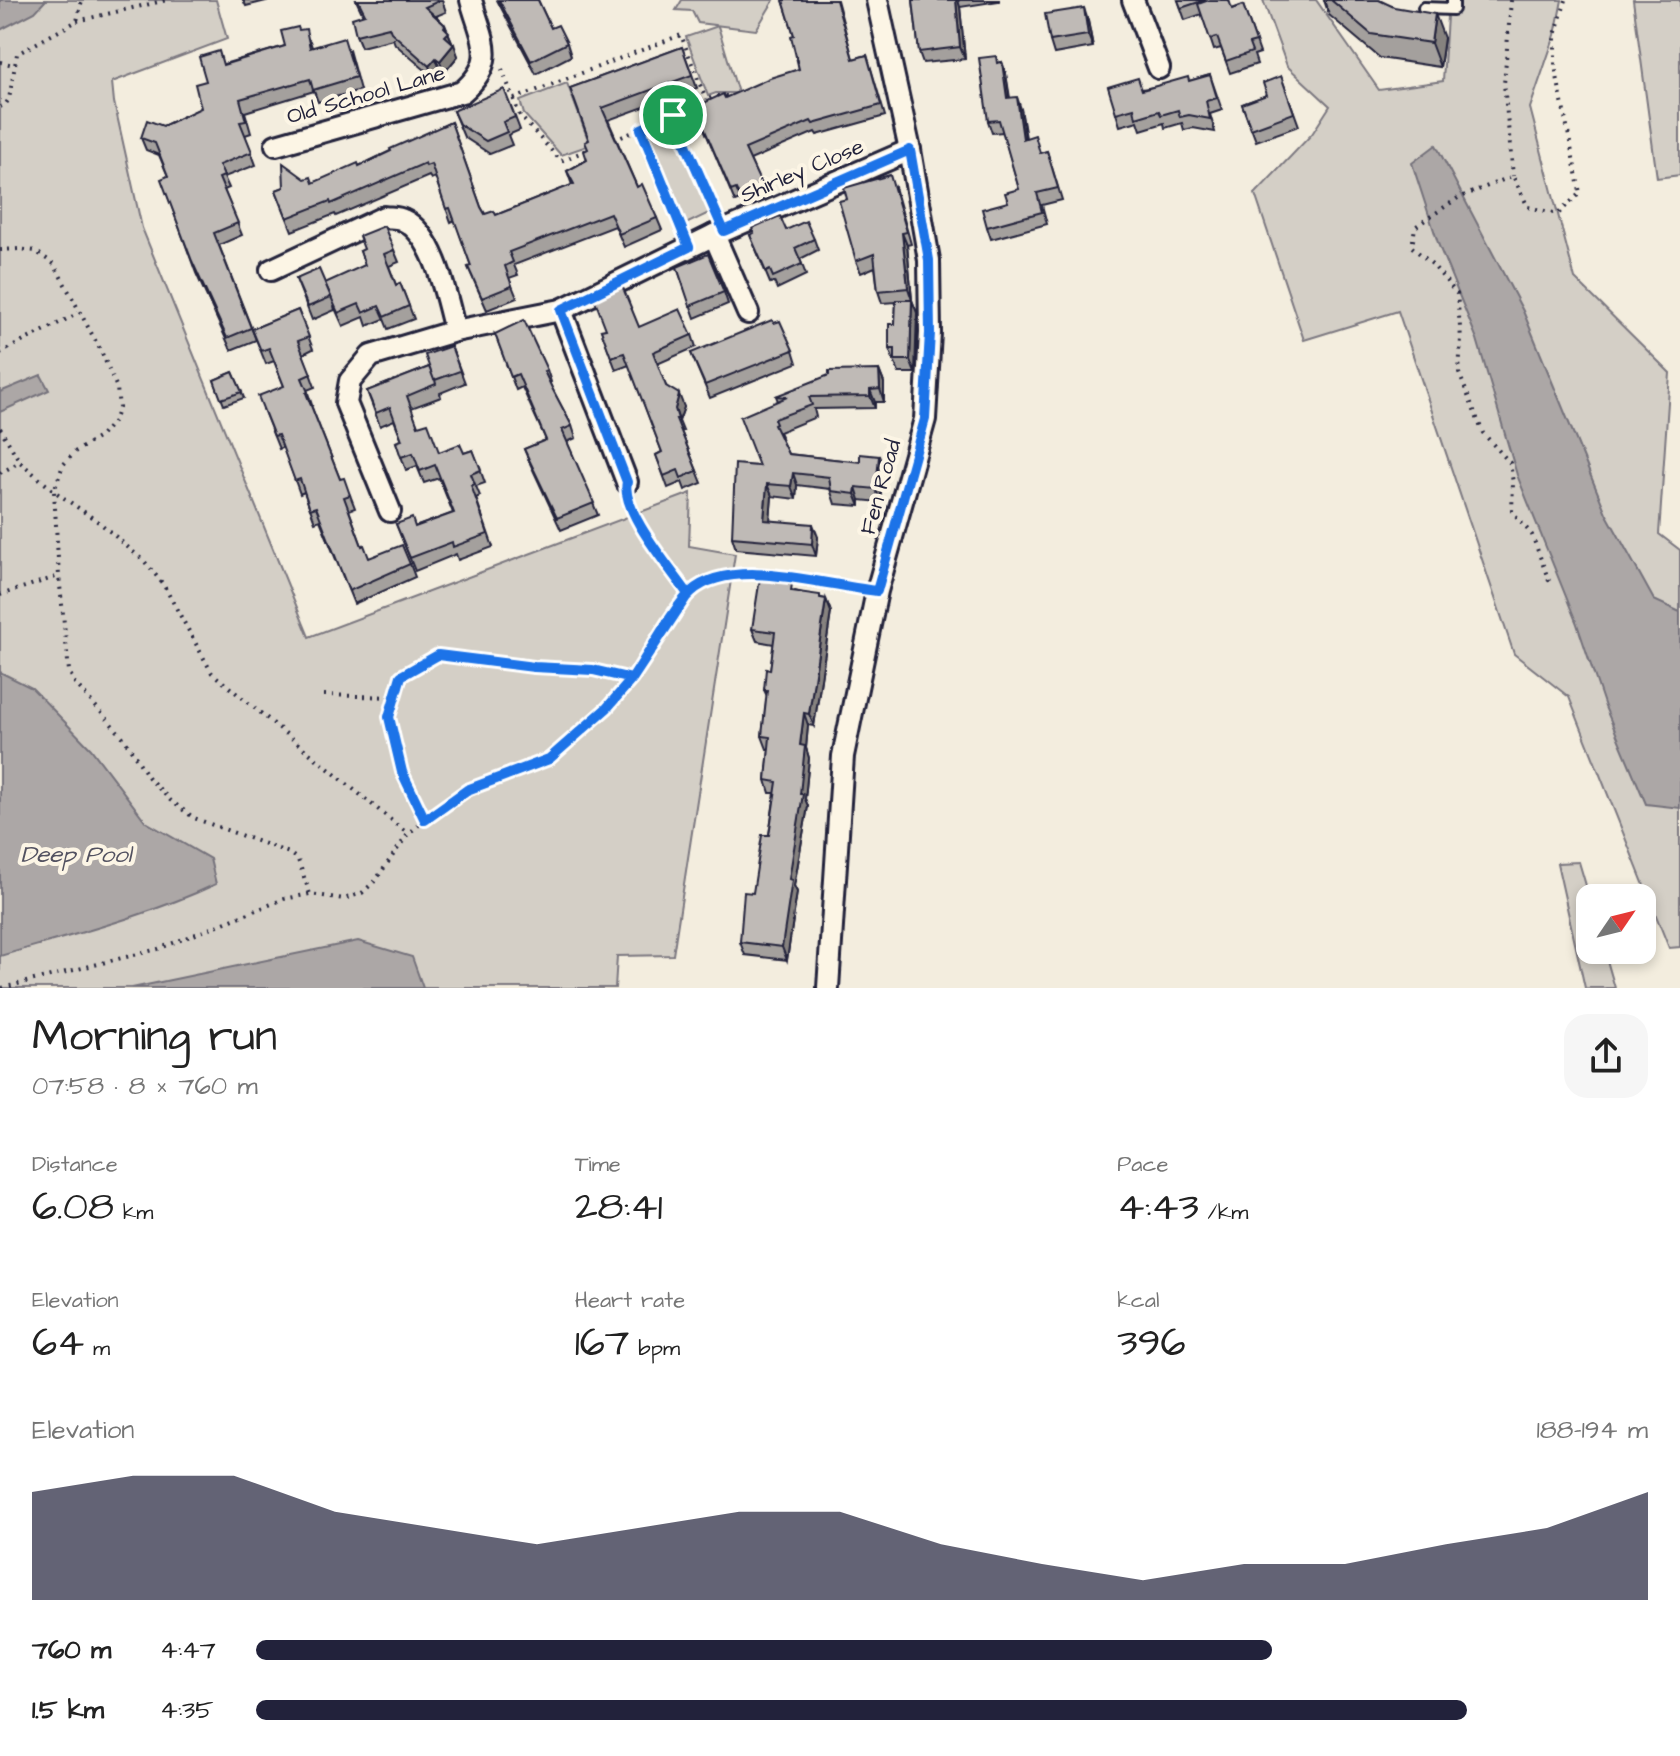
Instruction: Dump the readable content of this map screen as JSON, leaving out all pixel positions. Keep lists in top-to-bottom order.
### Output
{
  "streets": {
    "street": ["Old School Lane", "Shirley Close", "Fen Road"]
  },
  "crossings": [
    ["Shirley Close", "Fen Road"]
  ],
  "water": ["Deep Pool"],
  "north": "top right",
  "page": {
    "heading": ["Morning run", "07:58 · 8 × 760 m"],
    "stats": [
      ["Distance", "6.08 km"],
      ["Time", "28:41"],
      ["Pace", "4:43 /km"],
      ["Elevation", "64 m"],
      ["Heart rate", "167 bpm"],
      ["kcal", "396"]
    ],
    "chart": ["Elevation", "188–194 m"],
    "list": [
      {
        "name": "760 m",
        "note": "4:47"
      },
      {
        "name": "1.5 km",
        "note": "4:35"
      }
    ]
  }
}
